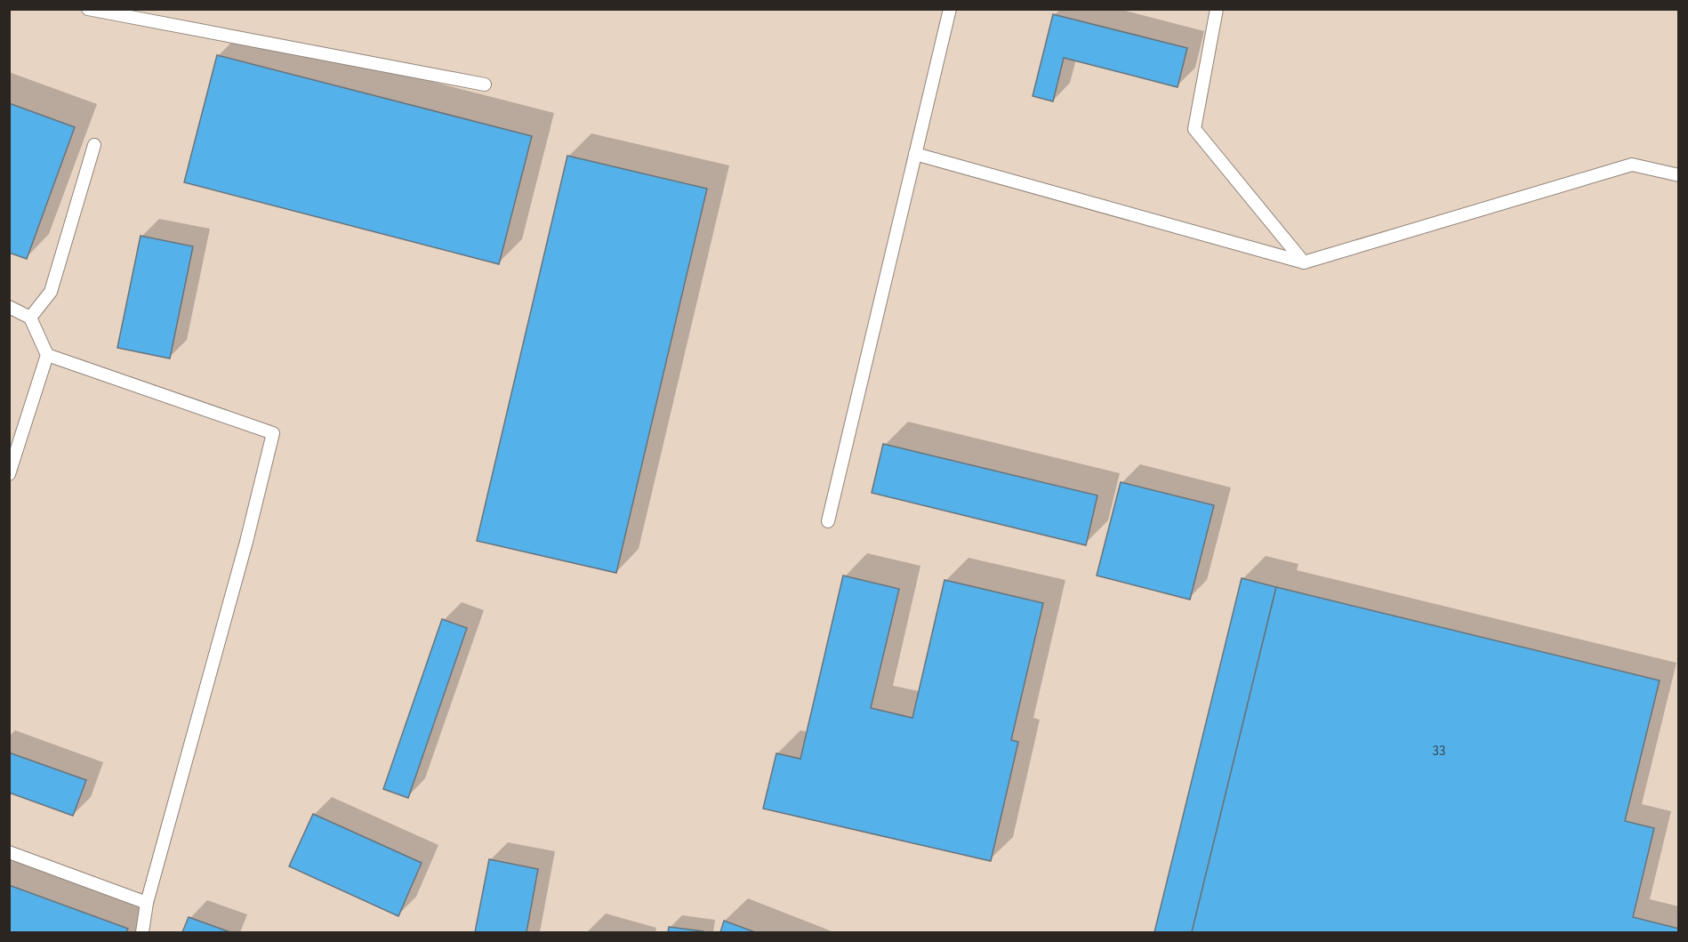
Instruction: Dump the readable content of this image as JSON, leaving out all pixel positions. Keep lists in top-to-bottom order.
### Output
{
  "house_numbers": ["33"]
}
